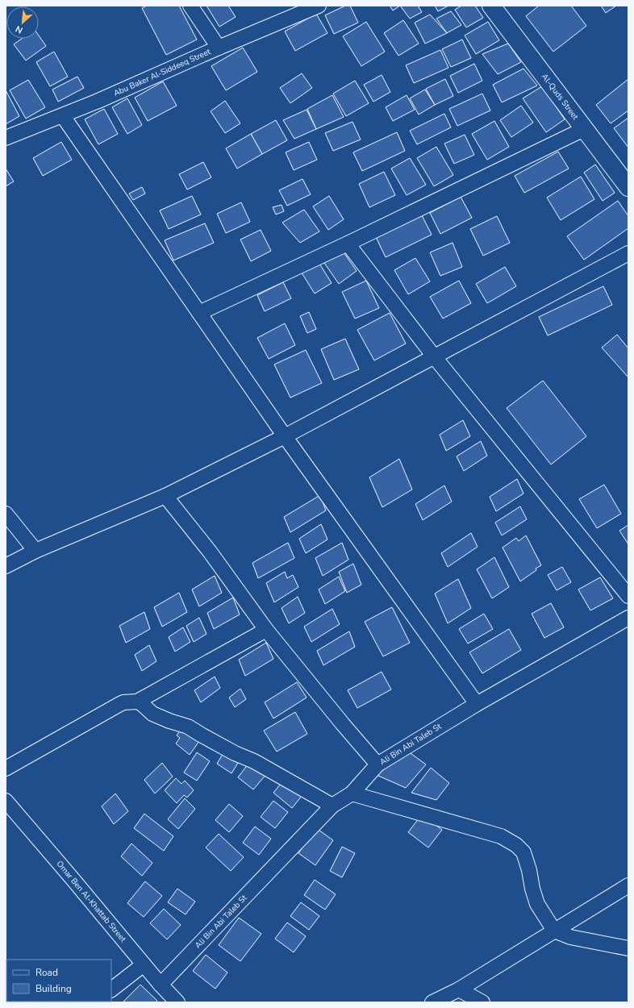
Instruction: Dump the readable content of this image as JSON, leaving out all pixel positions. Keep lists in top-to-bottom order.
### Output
{
  "streets": {
    "main road": ["Al-Quds Street"],
    "street": ["Abu Baker Al-Siddeeq Street", "Ali Bin Abi Taleb St", "Omar Ben Al-Khattab Street"]
  },
  "crossings": [
    ["Ali Bin Abi Taleb St", "Omar Ben Al-Khattab Street"]
  ],
  "legend": ["Road", "Building"],
  "north": "bottom left"
}
